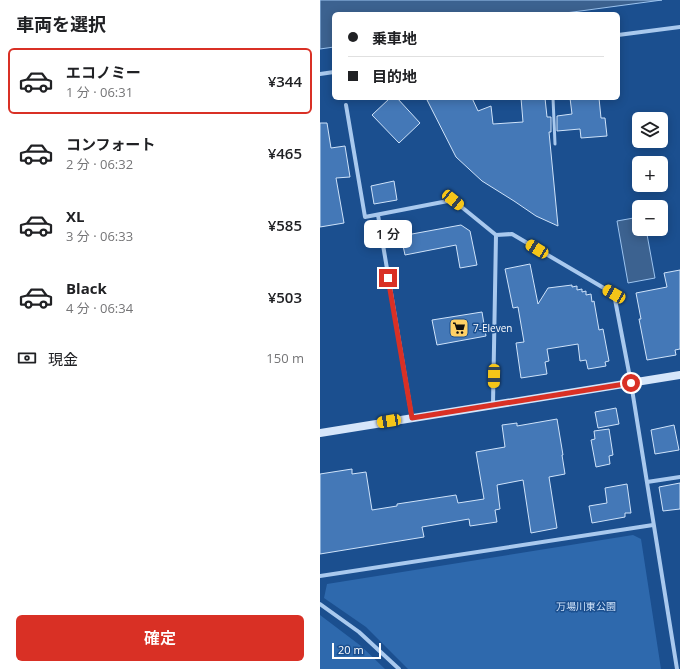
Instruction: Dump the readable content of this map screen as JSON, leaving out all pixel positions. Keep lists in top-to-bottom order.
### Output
{
  "parks": ["万場川東公園"],
  "places": {
    "supermarket": ["7-Eleven"]
  },
  "scale_bar": "20 m",
  "page": {
    "heading": "車両を選択",
    "banner": ["乗車地", "目的地"],
    "list": [
      {
        "name": "エコノミー",
        "note": "1 分 · 06:31",
        "value": "¥344"
      },
      {
        "name": "コンフォート",
        "note": "2 分 · 06:32",
        "value": "¥465"
      },
      {
        "name": "XL",
        "note": "3 分 · 06:33",
        "value": "¥585"
      },
      {
        "name": "Black",
        "note": "4 分 · 06:34",
        "value": "¥503"
      }
    ],
    "map_buttons": ["+", "−"],
    "bubble": "1 分",
    "pay": ["現金", "150 m"],
    "buttons": "確定",
    "scale": "20 m"
  }
}
